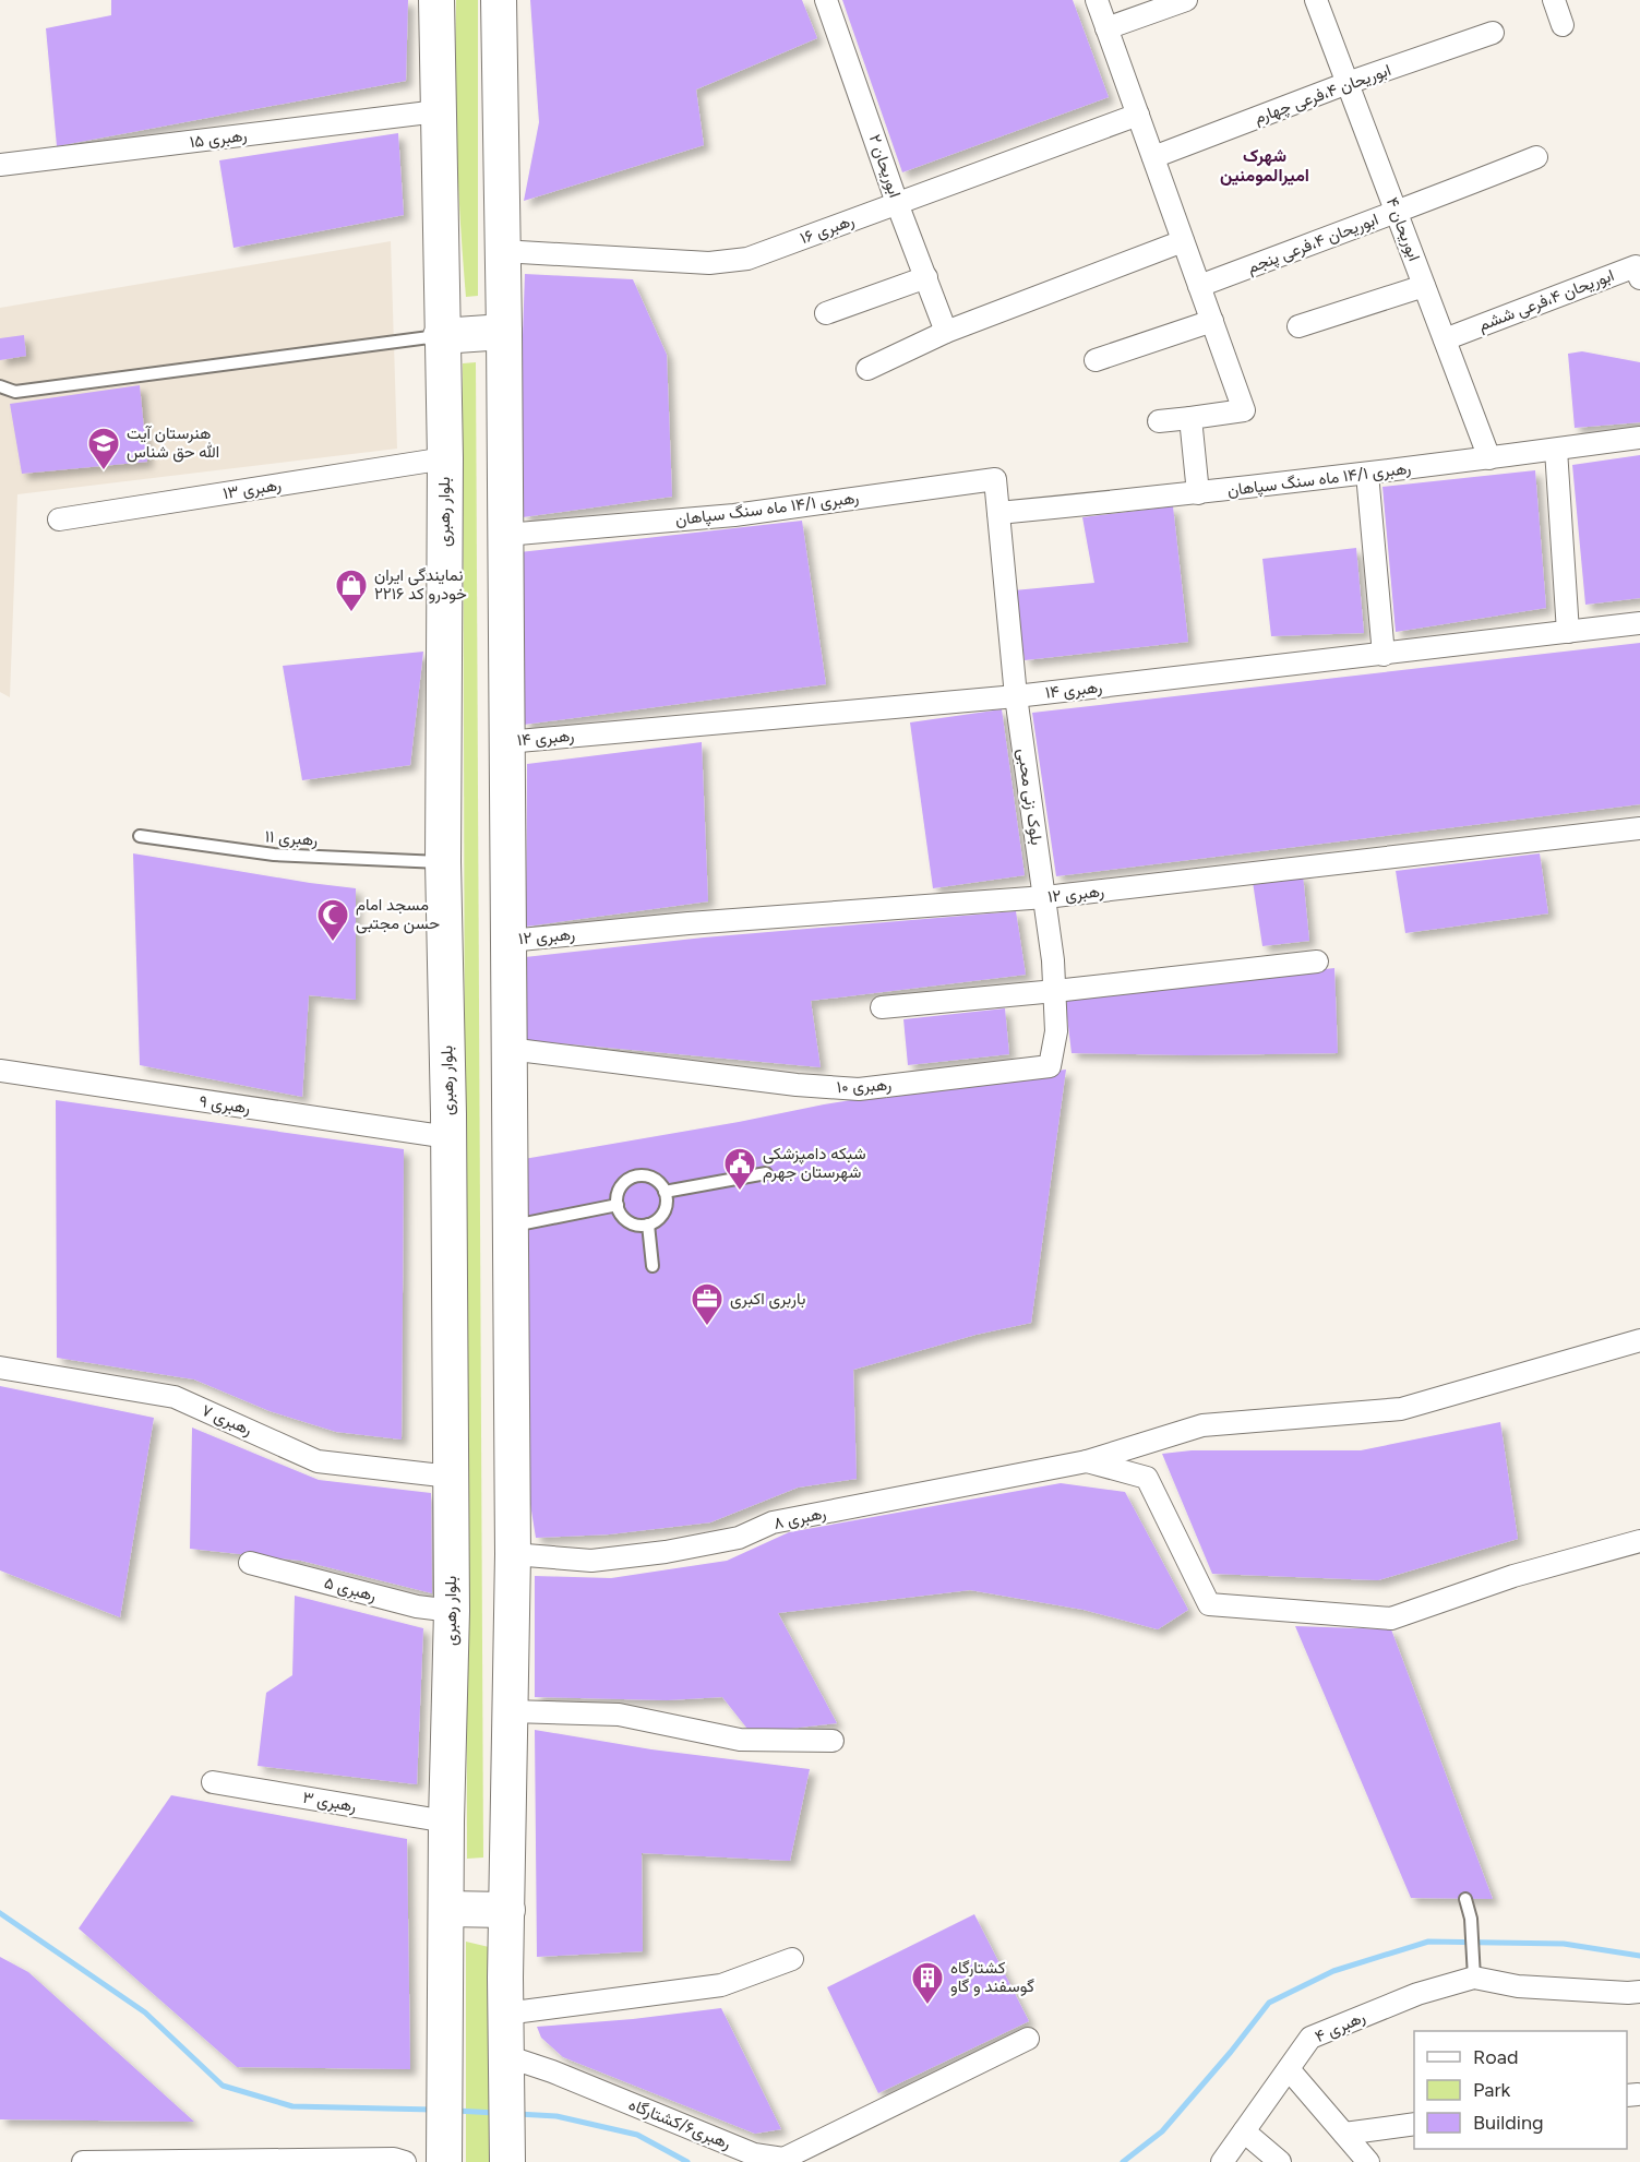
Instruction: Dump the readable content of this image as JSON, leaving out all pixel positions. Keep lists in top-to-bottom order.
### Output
{
  "streets": {
    "main road": ["بلوار رهبری"],
    "street": [
      "ابوریحان ۴،فرعی چهارم",
      "رهبری ۱۵",
      "ابوریحان ۲",
      "رهبری ۱۶",
      "ابوریحان ۴",
      "ابوریحان ۴،فرعی پنجم",
      "ابوریحان ۴،فرعی ششم",
      "رهبری ۱۴/۱ ماه سنگ سپاهان",
      "رهبری ۱۳",
      "رهبری ۱۴",
      "بلوک زنی محبی",
      "رهبری ۱۲",
      "رهبری ۱۰",
      "رهبری ۹",
      "رهبری ۷",
      "رهبری ۸",
      "رهبری ۵",
      "رهبری ۳",
      "رهبری ۴",
      "رهبری۶/کشتارگاه"
    ],
    "lane": ["رهبری ۱۱"]
  },
  "crossings": [
    ["ابوریحان ۴،فرعی چهارم", "ابوریحان ۴"],
    ["رهبری ۱۵", "بلوار رهبری"],
    ["ابوریحان ۲", "رهبری ۱۶"],
    ["ابوریحان ۴", "ابوریحان ۴،فرعی پنجم"],
    ["ابوریحان ۴", "ابوریحان ۴،فرعی ششم"],
    ["ابوریحان ۴", "رهبری ۱۴/۱ ماه سنگ سپاهان"],
    ["رهبری ۱۴/۱ ماه سنگ سپاهان", "رهبری ۱۴"],
    ["رهبری ۱۴/۱ ماه سنگ سپاهان", "بلوک زنی محبی"],
    ["رهبری ۱۳", "بلوار رهبری"],
    ["بلوار رهبری", "رهبری ۱۱"],
    ["بلوار رهبری", "رهبری ۹"],
    ["بلوار رهبری", "رهبری ۷"],
    ["بلوار رهبری", "رهبری ۵"],
    ["بلوار رهبری", "رهبری ۳"],
    ["رهبری ۱۴", "بلوک زنی محبی"],
    ["بلوک زنی محبی", "رهبری ۱۲"],
    ["بلوک زنی محبی", "رهبری ۱۰"],
    ["رهبری ۱۲", "رهبری ۱۰"]
  ],
  "districts": ["شهرک امیرالمومنین"],
  "places": {
    "school or university": ["هنرستان آیت الله حق شناس"],
    "shop": ["نمایندگی ایران خودرو کد ۲۲۱۶"],
    "mosque": ["مسجد امام حسن مجتبی"],
    "public building": ["شبکه دامپزشکی شهرستان جهرم"],
    "office": ["باربری اکبری"],
    "building": ["کشتارگاه گوسفند و گاو"]
  },
  "legend": ["Road", "Park", "Building"]
}
